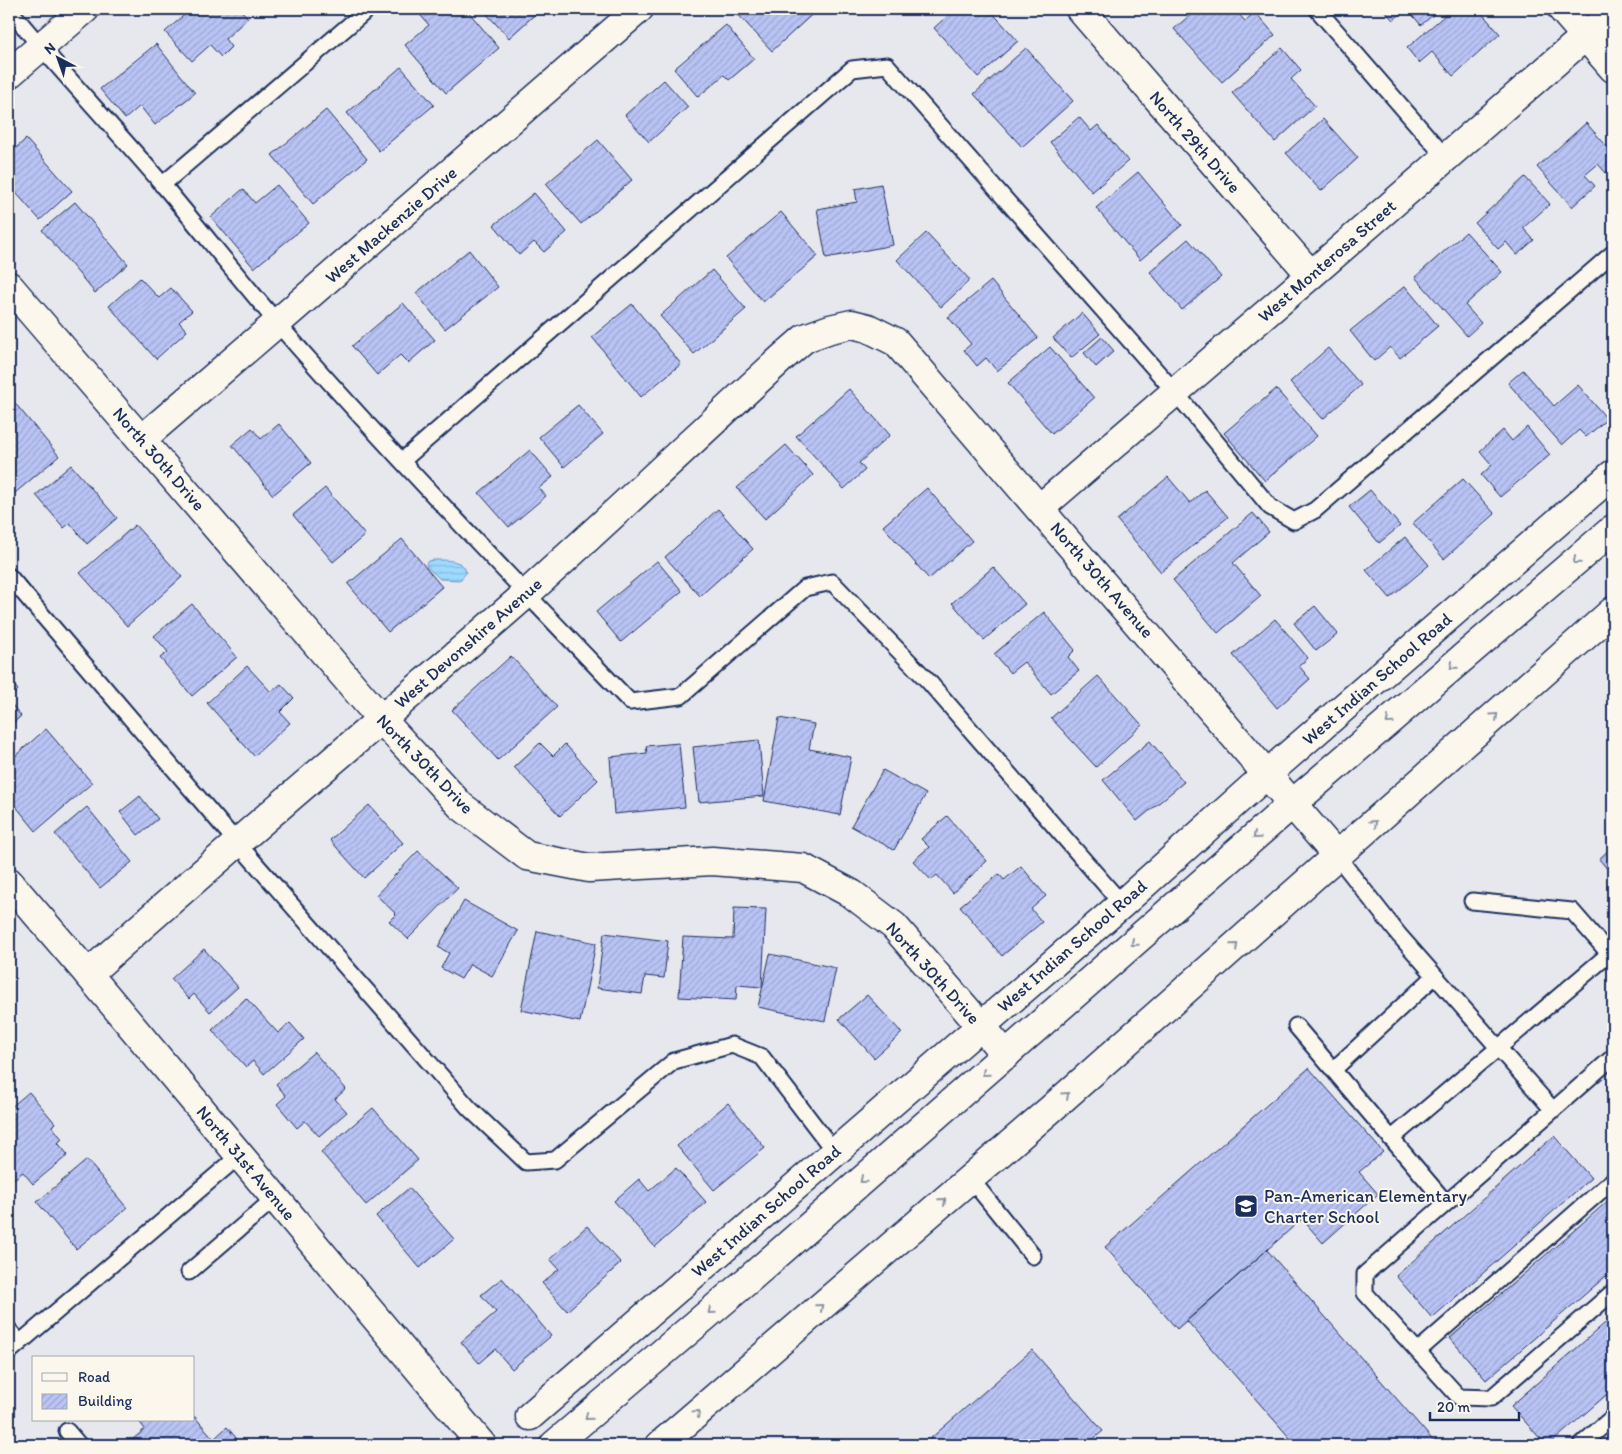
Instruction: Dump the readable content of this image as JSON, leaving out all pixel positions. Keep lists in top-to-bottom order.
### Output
{
  "streets": {
    "street": [
      "North 29th Drive",
      "West Mackenzie Drive",
      "West Monterosa Street",
      "North 30th Drive",
      "North 30th Avenue",
      "West Devonshire Avenue",
      "West Indian School Road",
      "North 31st Avenue"
    ]
  },
  "crossings": [
    ["North 29th Drive", "West Monterosa Street"],
    ["West Mackenzie Drive", "North 30th Drive"],
    ["West Monterosa Street", "North 30th Avenue"],
    ["North 30th Drive", "West Devonshire Avenue"],
    ["North 30th Drive", "West Indian School Road"],
    ["North 30th Avenue", "West Devonshire Avenue"],
    ["North 30th Avenue", "West Indian School Road"],
    ["West Devonshire Avenue", "North 31st Avenue"]
  ],
  "places": {
    "school or university": ["Pan-American Elementary Charter School"]
  },
  "legend": ["Road", "Building"],
  "scale_bar": "20 m",
  "north": "top left"
}
